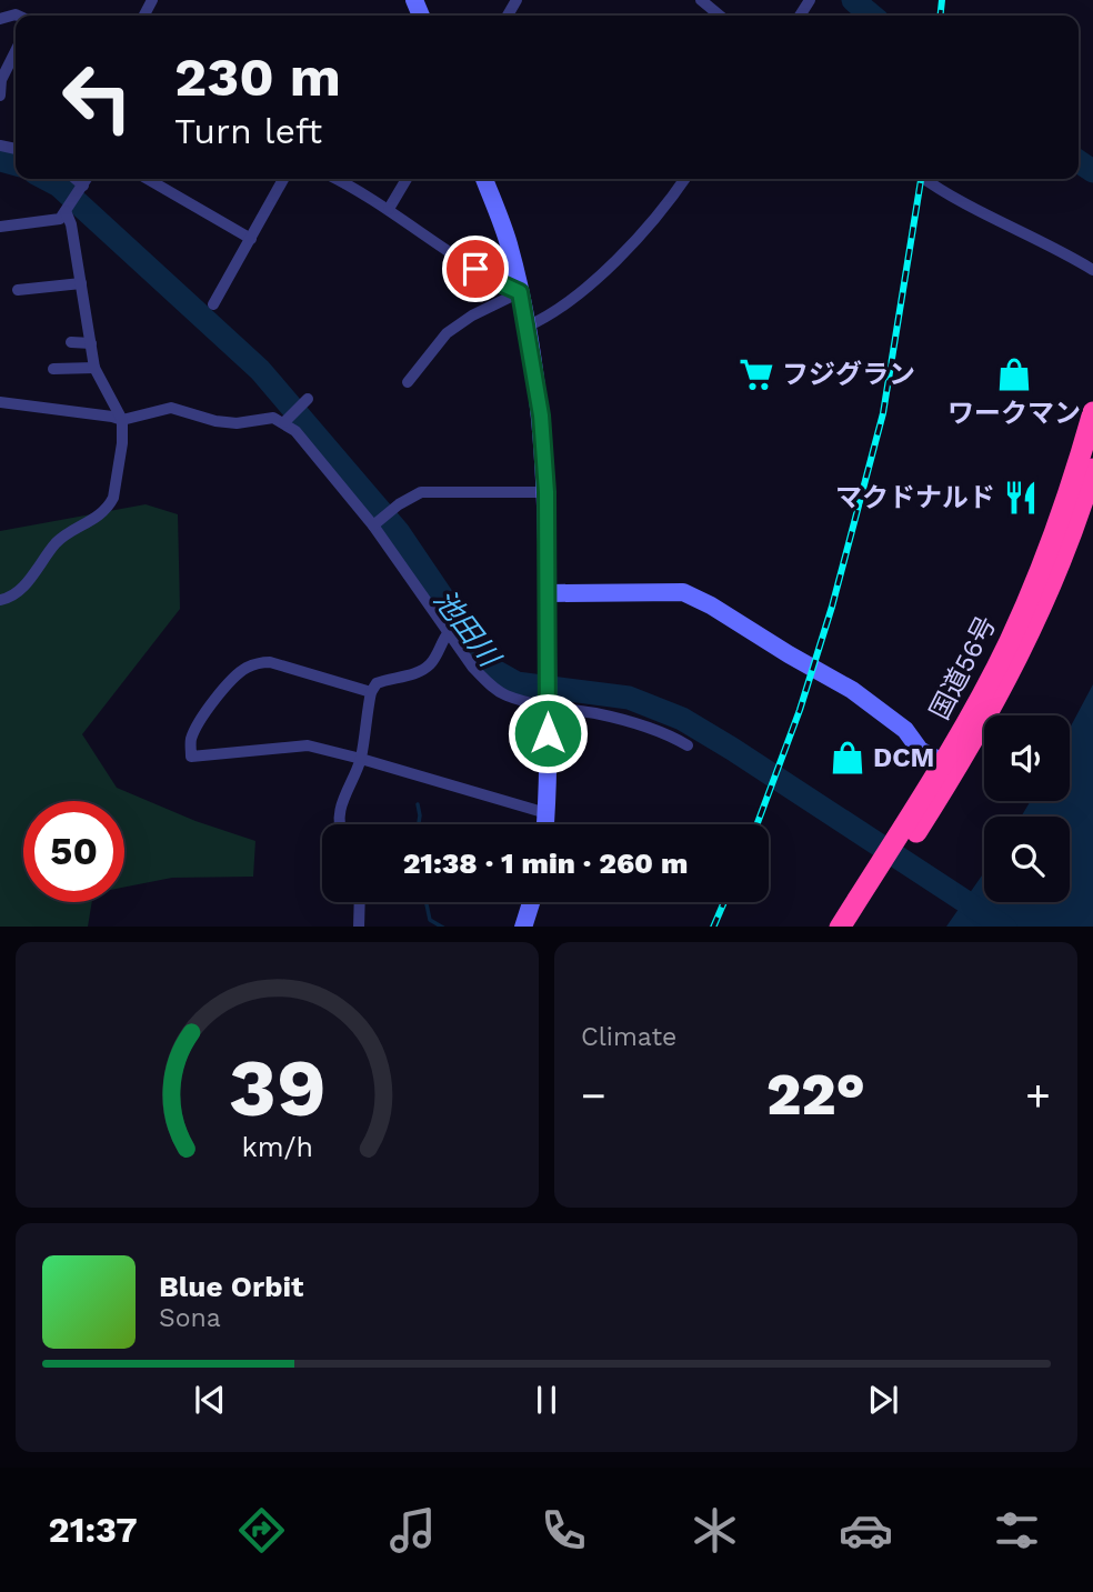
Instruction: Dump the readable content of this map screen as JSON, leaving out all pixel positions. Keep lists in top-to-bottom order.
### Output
{
  "streets": {
    "highway": ["国道56号"]
  },
  "water": ["池田川"],
  "places": {
    "supermarket": ["フジグラン"],
    "shop": ["ワークマン", "DCM"],
    "restaurant": ["マクドナルド"]
  },
  "page": {
    "turn": ["230 m", "Turn left"],
    "limit": "50",
    "trip": "21:38 · 1 min · 260 m",
    "tile": "Climate",
    "heat": ["−", "22°", "+"],
    "song": ["Blue Orbit", "Sona"],
    "tabs": "21:37",
    "gauge": ["39", "km/h"]
  }
}
